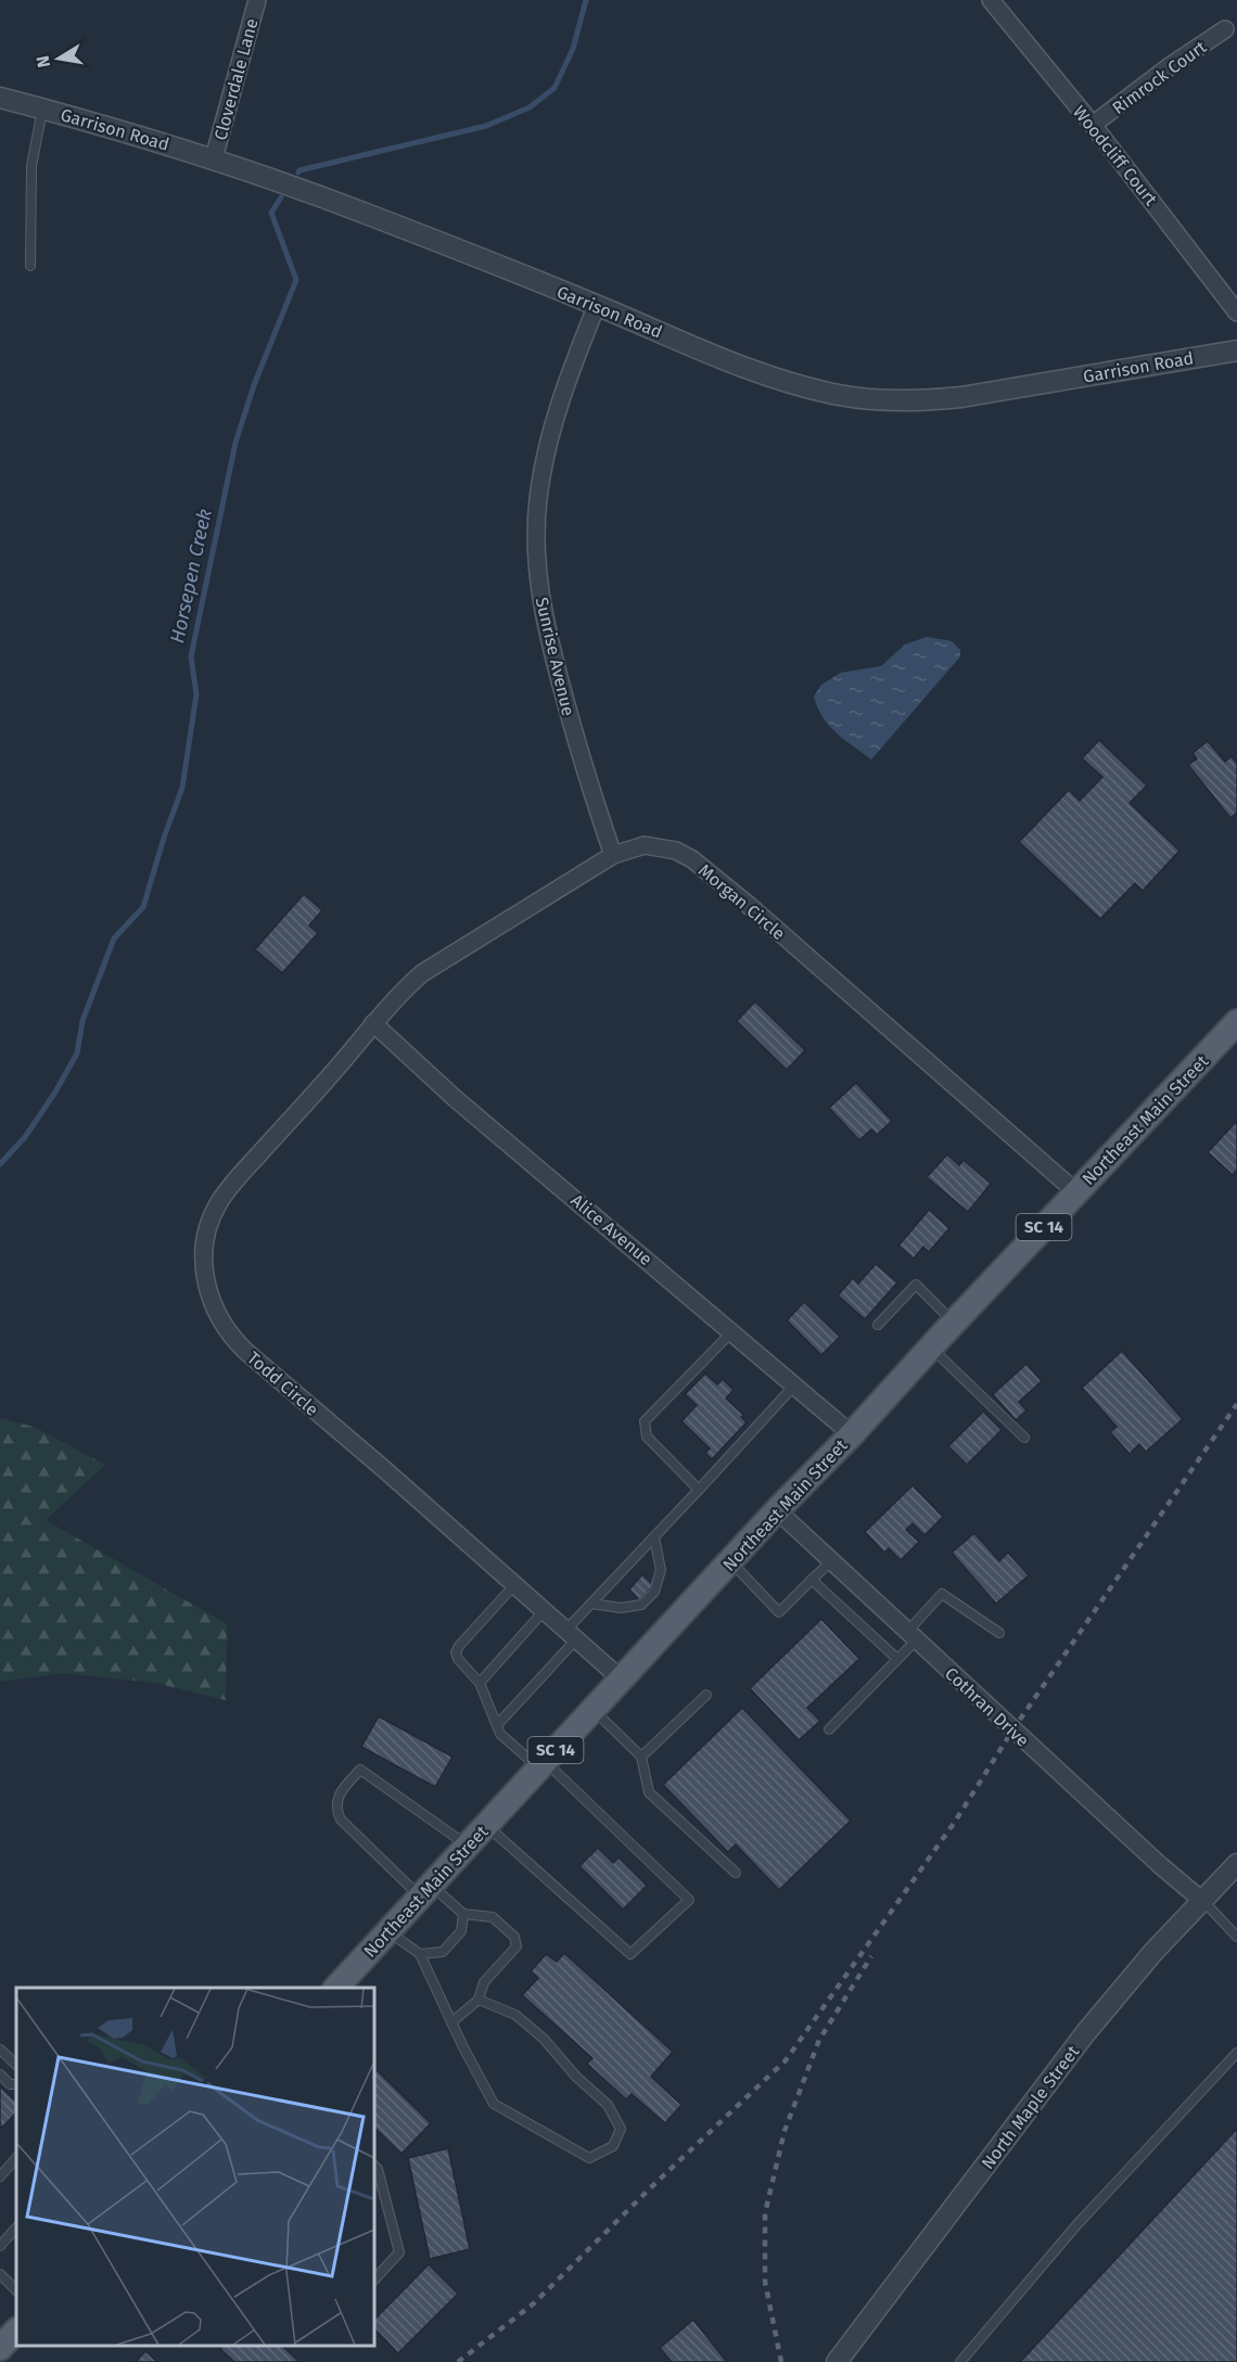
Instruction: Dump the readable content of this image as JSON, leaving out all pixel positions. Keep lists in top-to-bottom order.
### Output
{
  "streets": {
    "main road": ["Northeast Main Street", "SC 14"],
    "street": [
      "Rimrock Court",
      "Cloverdale Lane",
      "Garrison Road",
      "Woodcliff Court",
      "Sunrise Avenue",
      "Morgan Circle",
      "Alice Avenue",
      "Todd Circle",
      "Cothran Drive",
      "North Maple Street"
    ]
  },
  "crossings": [
    ["Rimrock Court", "Woodcliff Court"],
    ["Cloverdale Lane", "Garrison Road"],
    ["Garrison Road", "Sunrise Avenue"],
    ["Sunrise Avenue", "Morgan Circle"],
    ["Morgan Circle", "Northeast Main Street"],
    ["Morgan Circle", "Alice Avenue"],
    ["Morgan Circle", "Todd Circle"],
    ["Northeast Main Street", "Alice Avenue"],
    ["Northeast Main Street", "Todd Circle"],
    ["Northeast Main Street", "Cothran Drive"],
    ["Alice Avenue", "Todd Circle"],
    ["Cothran Drive", "North Maple Street"]
  ],
  "water": ["Horsepen Creek"],
  "north": "left"
}
